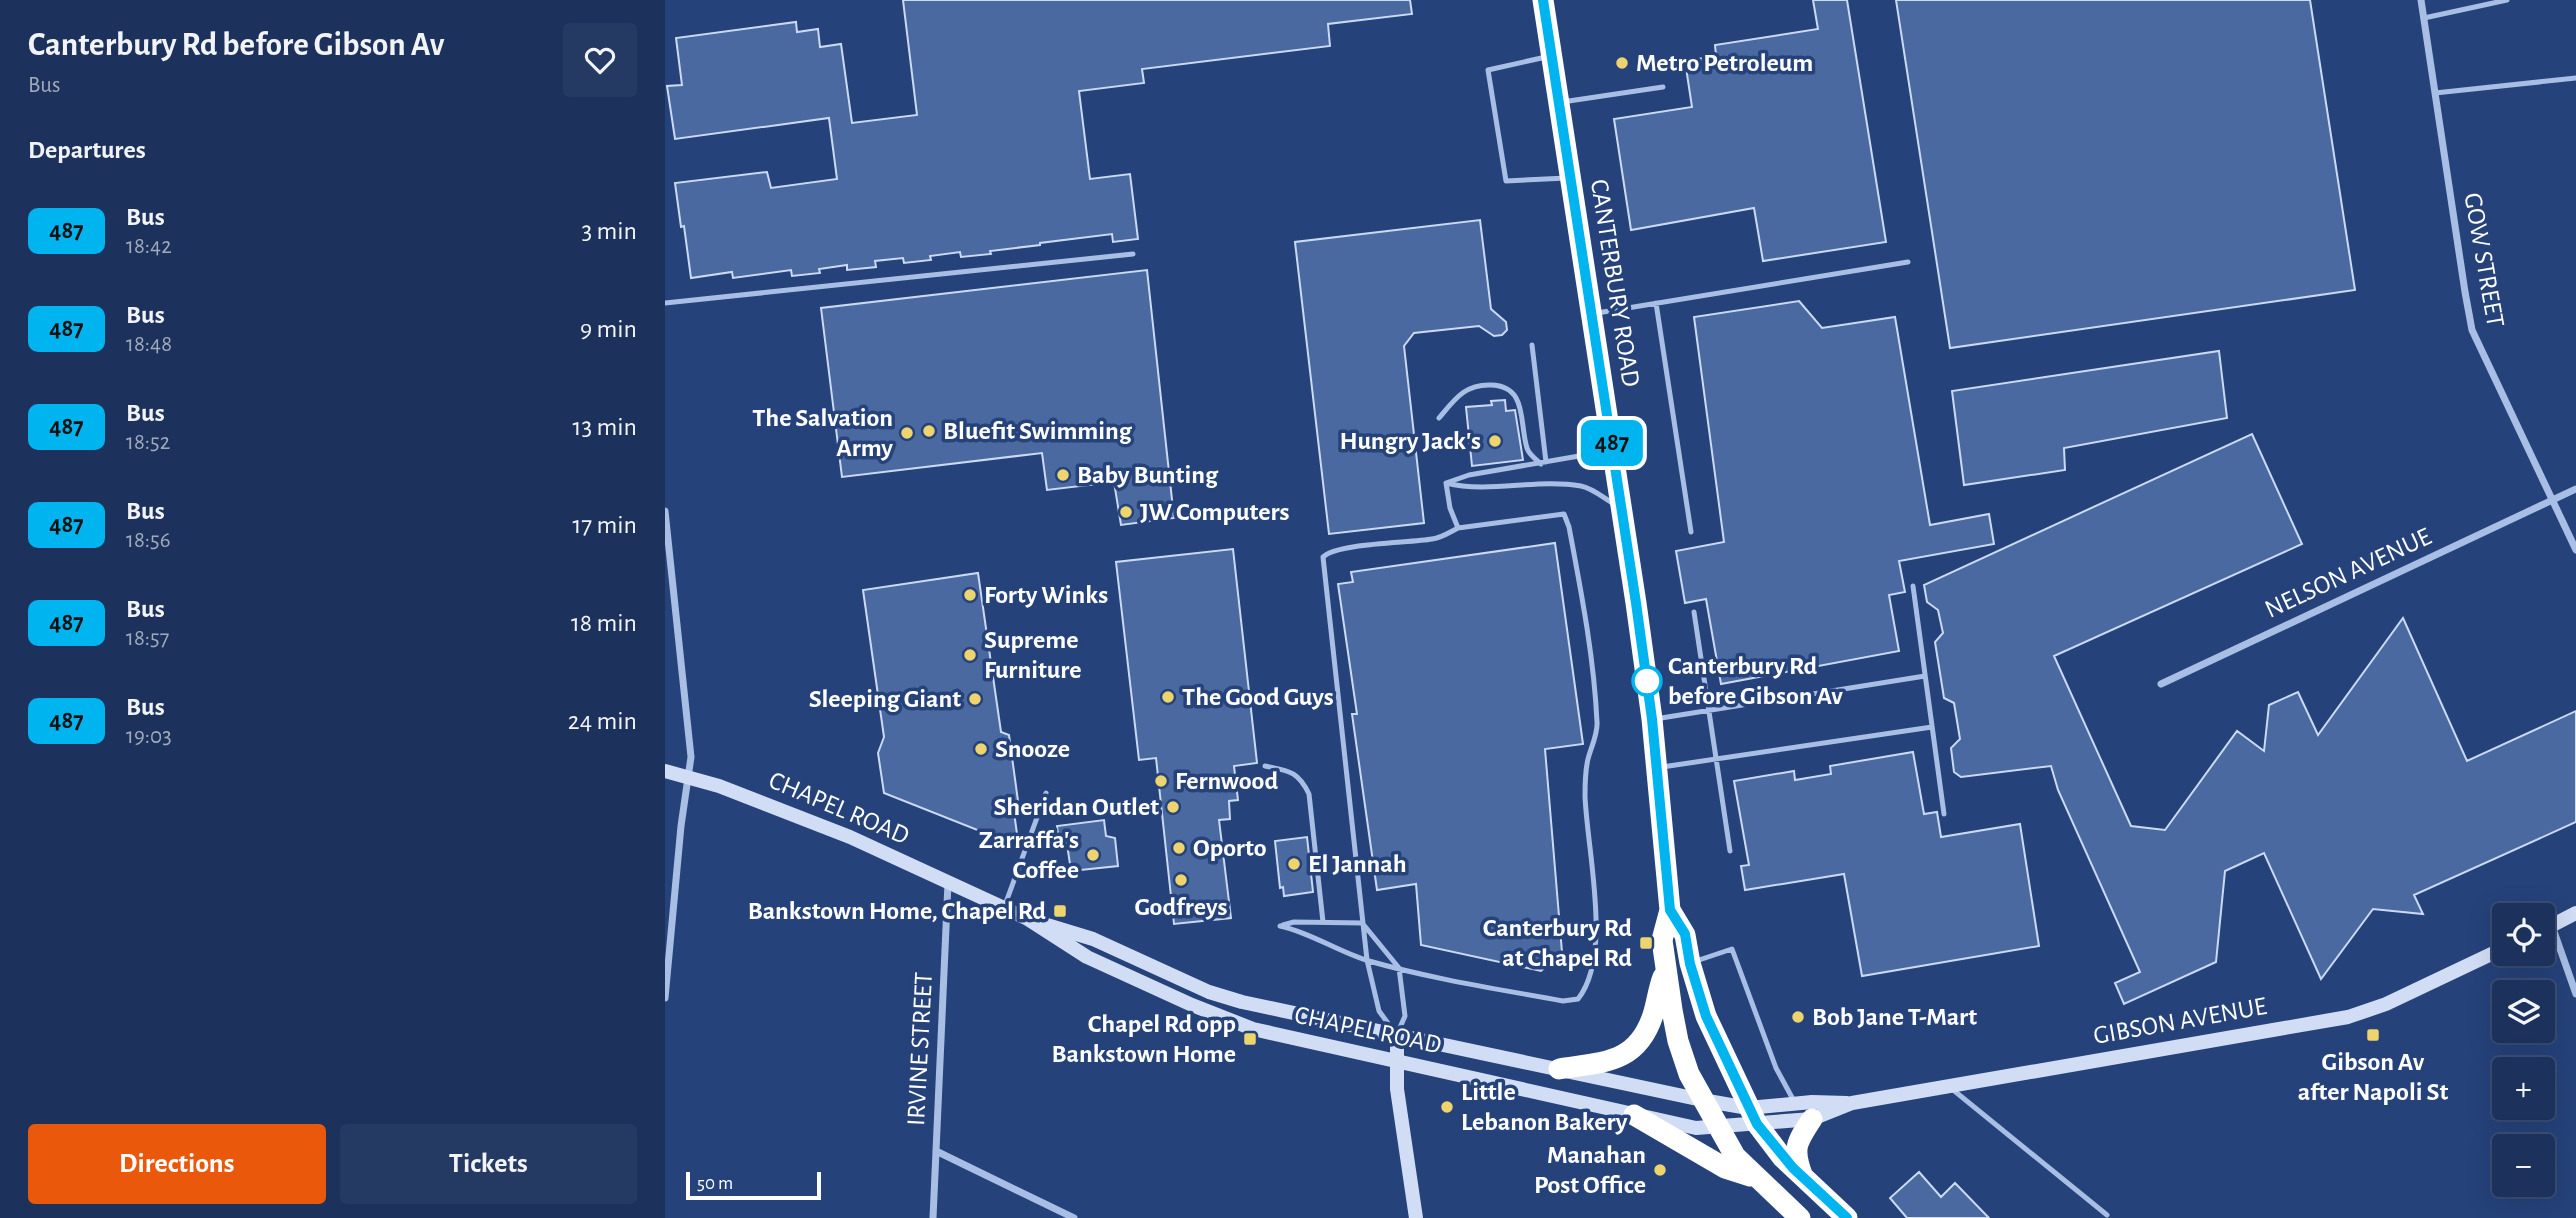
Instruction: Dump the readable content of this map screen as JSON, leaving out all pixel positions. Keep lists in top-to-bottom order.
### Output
{
  "streets": {
    "highway": ["CANTERBURY ROAD"],
    "main road": ["CHAPEL ROAD", "GIBSON AVENUE"],
    "street": ["GOW STREET", "NELSON AVENUE", "IRVINE STREET"]
  },
  "crossings": [
    ["GOW STREET", "NELSON AVENUE"],
    ["CANTERBURY ROAD", "CHAPEL ROAD"],
    ["CANTERBURY ROAD", "GIBSON AVENUE"],
    ["CHAPEL ROAD", "GIBSON AVENUE"],
    ["CHAPEL ROAD", "IRVINE STREET"]
  ],
  "places": {
    "other": [
      "Metro Petroleum",
      "Bluefit Swimming",
      "The Salvation Army",
      "Hungry Jack's",
      "Baby Bunting",
      "JW Computers",
      "Forty Winks",
      "Supreme Furniture",
      "Canterbury Rd before Gibson Av",
      "The Good Guys",
      "Sleeping Giant",
      "Snooze",
      "Fernwood",
      "Sheridan Outlet",
      "Oporto",
      "Zarraffa's Coffee",
      "El Jannah",
      "Godfreys",
      "Bob Jane T-Mart",
      "Little Lebanon Bakery",
      "Manahan Post Office"
    ],
    "transit": [
      "Bankstown Home, Chapel Rd",
      "Canterbury Rd at Chapel Rd",
      "Gibson Av after Napoli St",
      "Chapel Rd opp Bankstown Home"
    ]
  },
  "lines": ["bus line 487"],
  "scale_bar": "50 m",
  "page": {
    "heading": [
      ["Canterbury Rd before Gibson Av", "Bus"],
      "Departures"
    ],
    "on_map": "487",
    "list": [
      {
        "mark": "487",
        "name": "Bus",
        "note": "18:42",
        "value": "3 min"
      },
      {
        "mark": "487",
        "name": "Bus",
        "note": "18:48",
        "value": "9 min"
      },
      {
        "mark": "487",
        "name": "Bus",
        "note": "18:52",
        "value": "13 min"
      },
      {
        "mark": "487",
        "name": "Bus",
        "note": "18:56",
        "value": "17 min"
      },
      {
        "mark": "487",
        "name": "Bus",
        "note": "18:57",
        "value": "18 min"
      },
      {
        "mark": "487",
        "name": "Bus",
        "note": "19:03",
        "value": "24 min"
      }
    ],
    "map_buttons": ["+", "−"],
    "buttons": ["Directions", "Tickets"],
    "scale": "50 m"
  }
}
